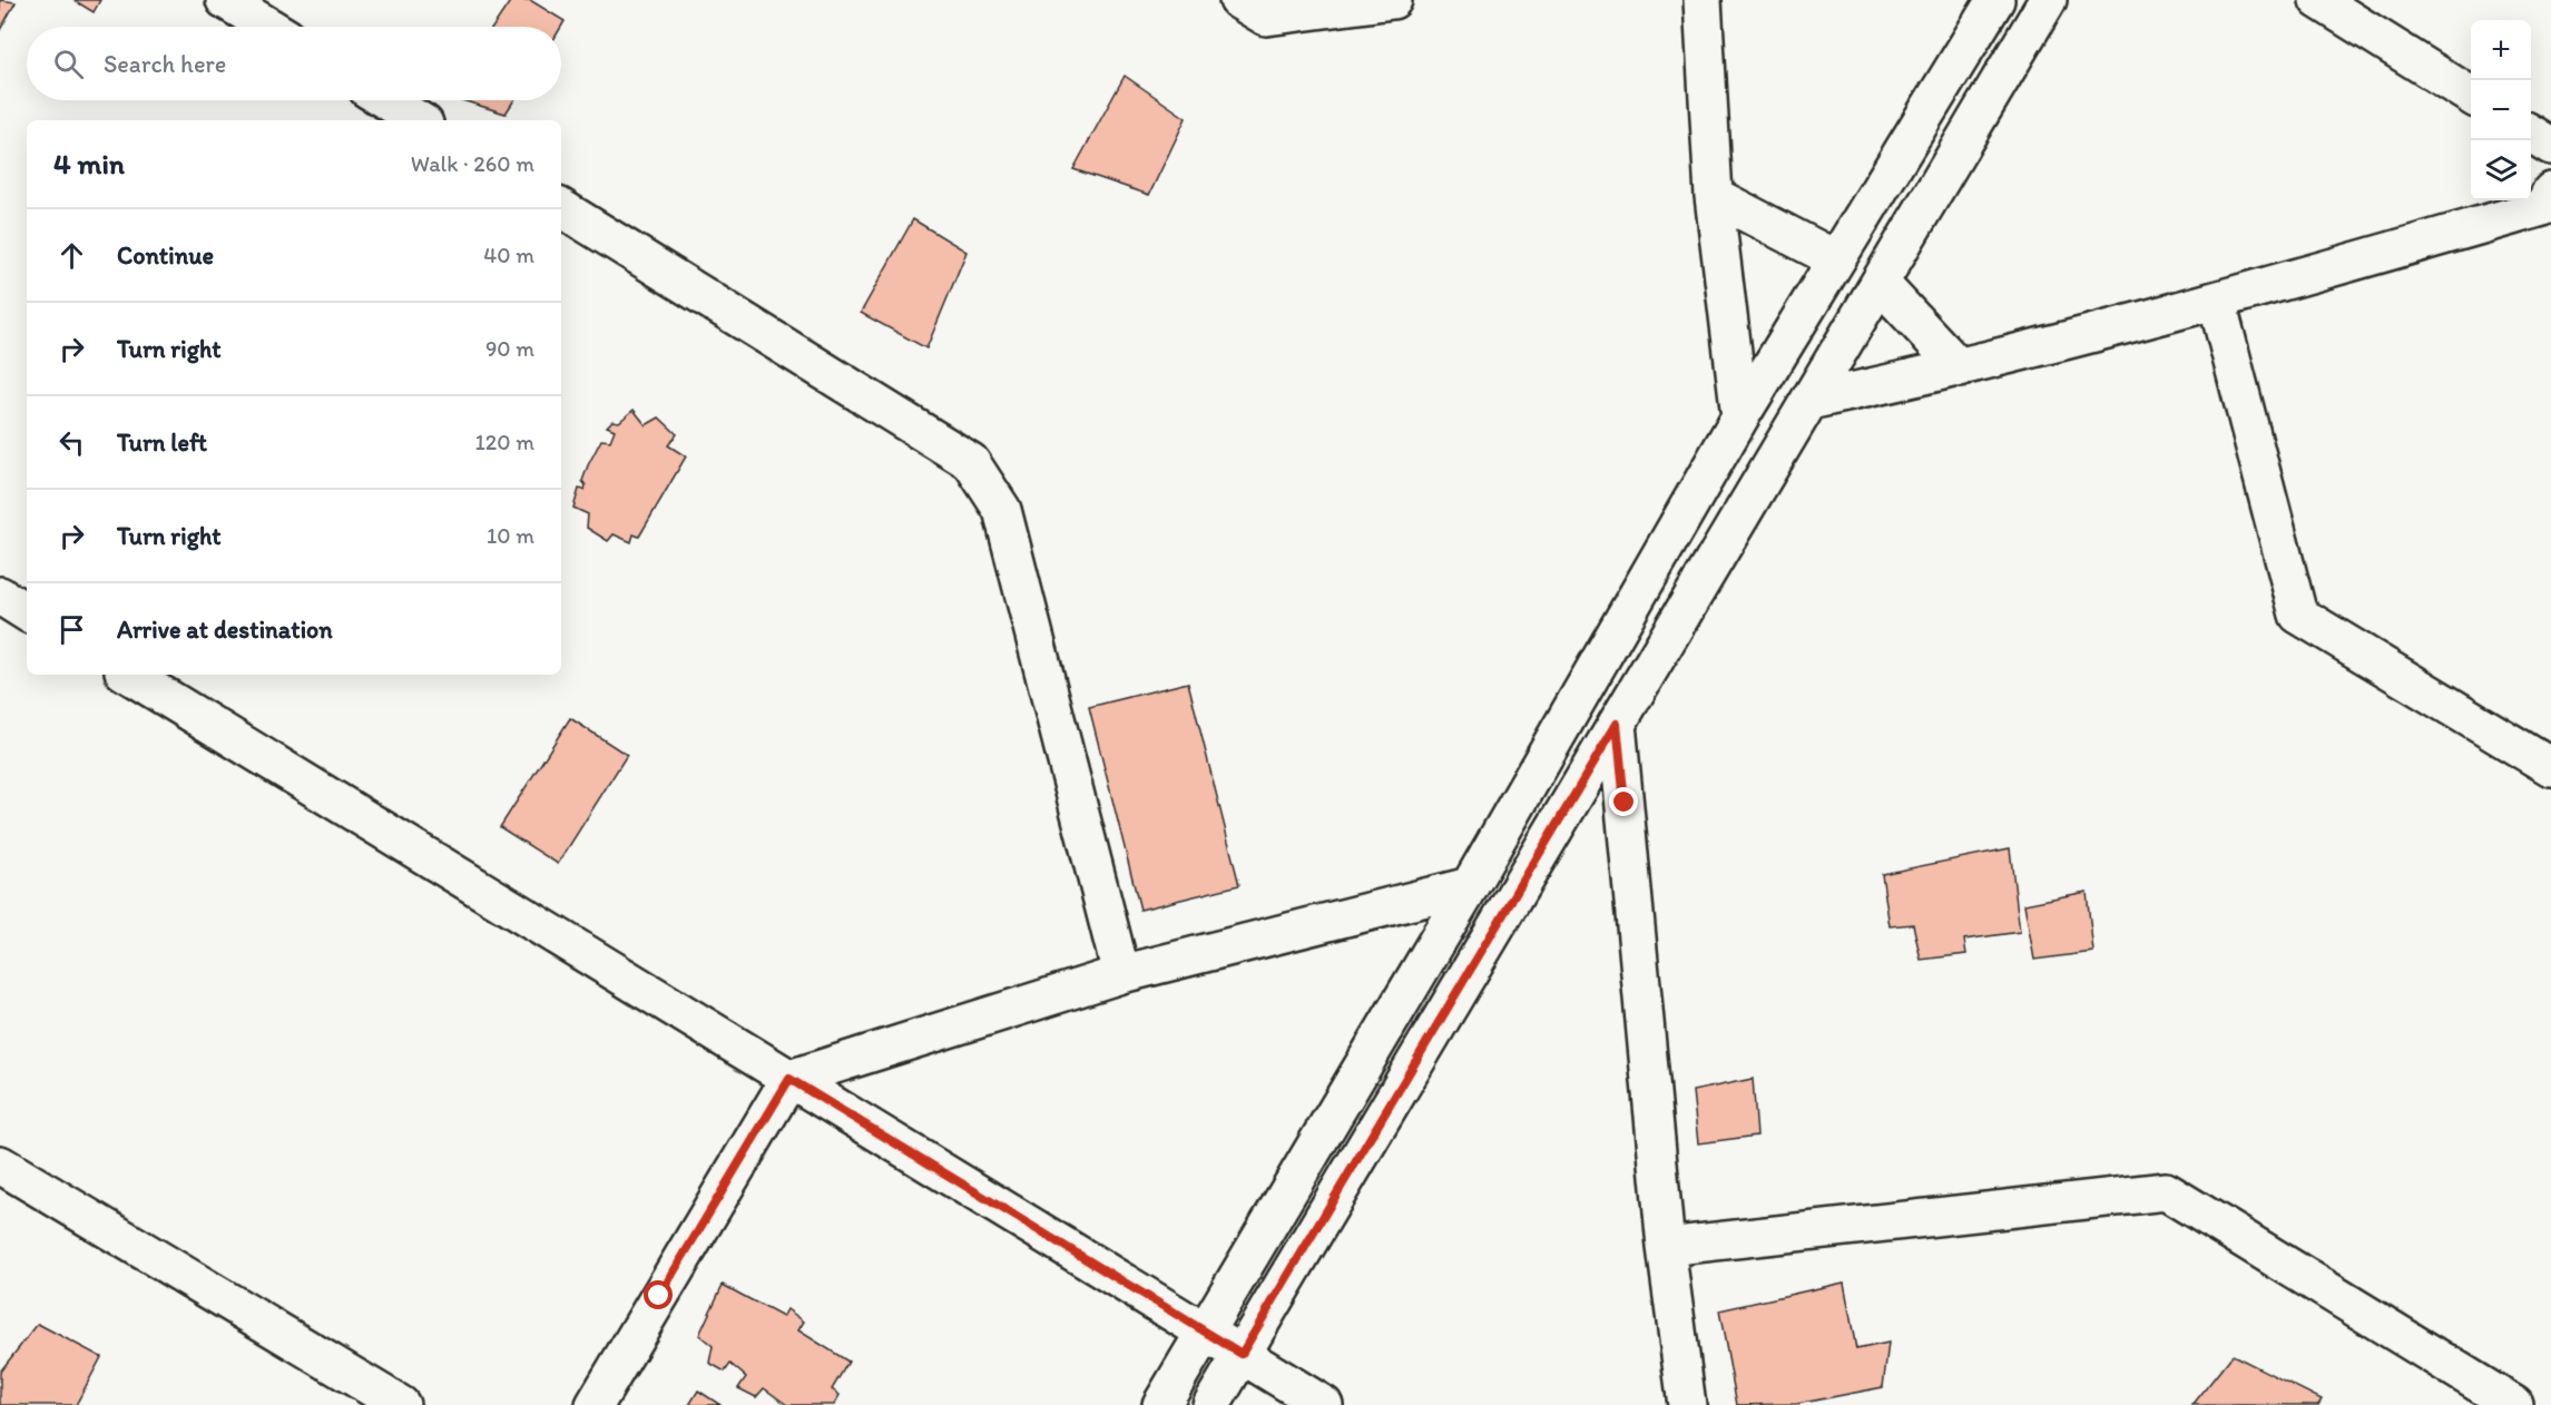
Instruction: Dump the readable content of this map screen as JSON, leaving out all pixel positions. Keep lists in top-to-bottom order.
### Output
{
  "page": {
    "map_buttons": ["+", "−"],
    "search": "Search here",
    "heading": ["4 min", "Walk · 260 m"],
    "list": [
      ["Continue", "40 m"],
      ["Turn right", "90 m"],
      ["Turn left", "120 m"],
      ["Turn right", "10 m"],
      "Arrive at destination"
    ]
  }
}
